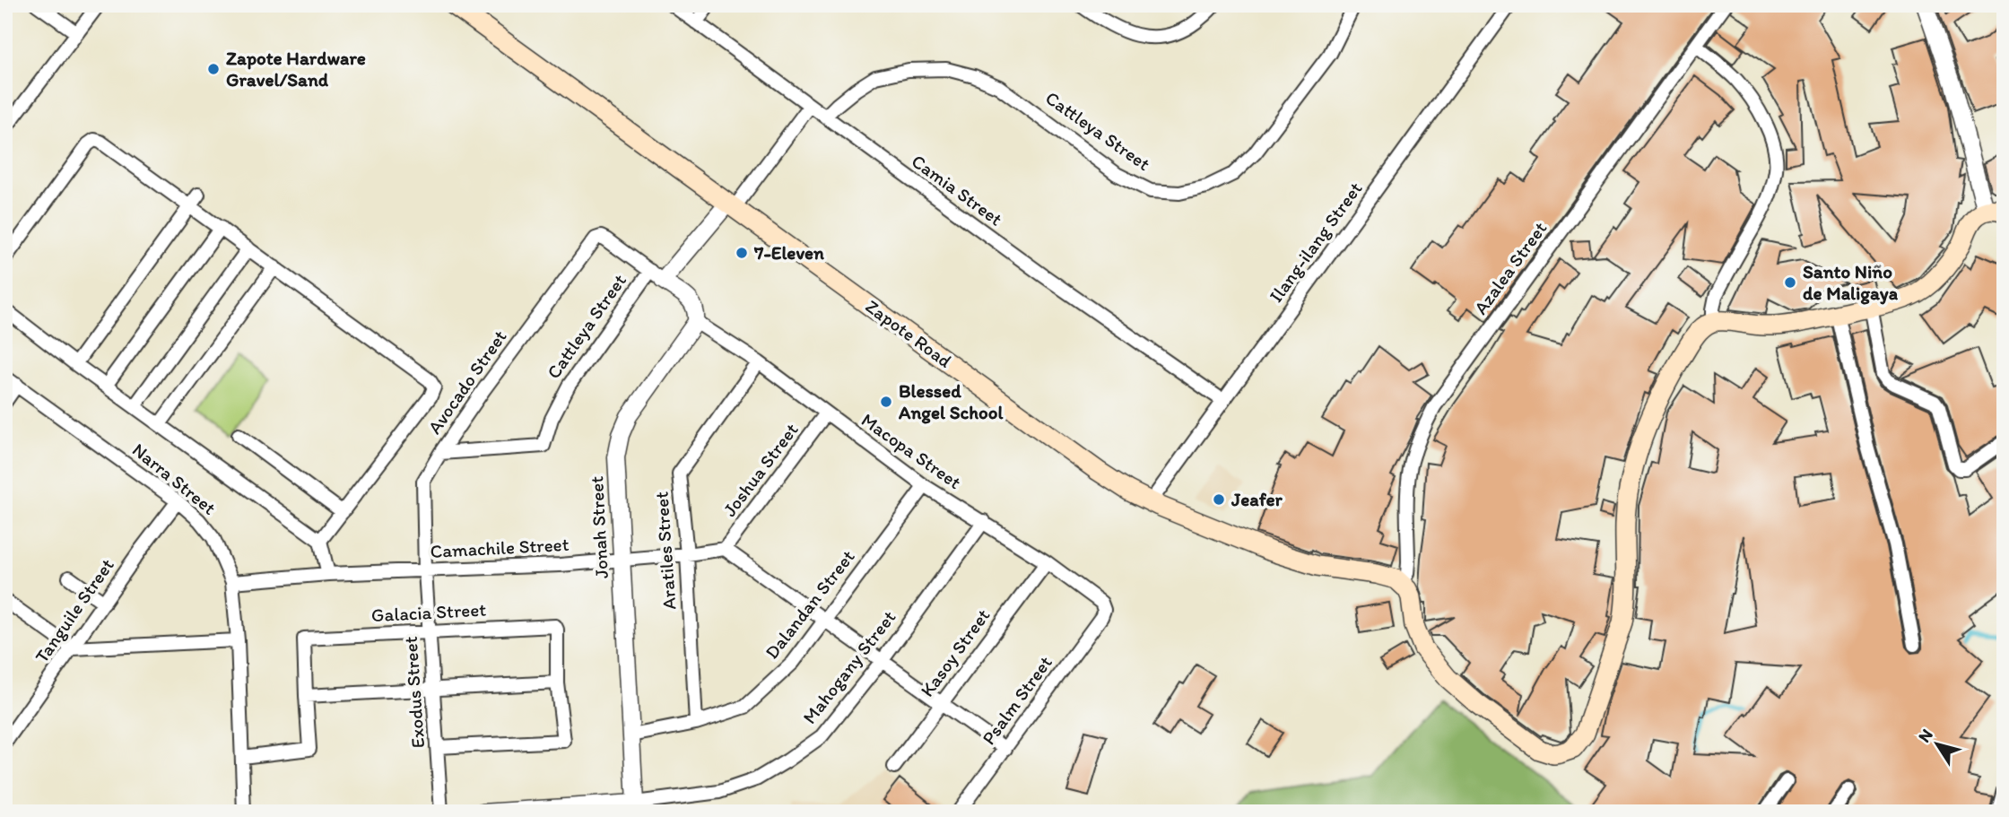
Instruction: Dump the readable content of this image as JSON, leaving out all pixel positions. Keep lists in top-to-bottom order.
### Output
{
  "streets": {
    "main road": ["Zapote Road"],
    "street": [
      "Cattleya Street",
      "Camia Street",
      "Ilang-ilang Street",
      "Azalea Street",
      "Avocado Street",
      "Macopa Street",
      "Joshua Street",
      "Narra Street",
      "Jonah Street",
      "Camachile Street",
      "Aratiles Street",
      "Dalandan Street",
      "Tanguile Street",
      "Galacia Street",
      "Kasoy Street",
      "Mahogany Street",
      "Exodus Street",
      "Psalm Street"
    ]
  },
  "crossings": [
    ["Cattleya Street", "Camia Street"],
    ["Cattleya Street", "Zapote Road"],
    ["Cattleya Street", "Avocado Street"],
    ["Camia Street", "Ilang-ilang Street"],
    ["Ilang-ilang Street", "Zapote Road"],
    ["Azalea Street", "Zapote Road"],
    ["Avocado Street", "Camachile Street"],
    ["Avocado Street", "Exodus Street"],
    ["Macopa Street", "Joshua Street"],
    ["Macopa Street", "Jonah Street"],
    ["Macopa Street", "Aratiles Street"],
    ["Macopa Street", "Dalandan Street"],
    ["Macopa Street", "Kasoy Street"],
    ["Macopa Street", "Mahogany Street"],
    ["Macopa Street", "Psalm Street"],
    ["Joshua Street", "Camachile Street"],
    ["Narra Street", "Camachile Street"],
    ["Narra Street", "Tanguile Street"],
    ["Jonah Street", "Camachile Street"],
    ["Jonah Street", "Dalandan Street"],
    ["Jonah Street", "Mahogany Street"],
    ["Camachile Street", "Aratiles Street"],
    ["Camachile Street", "Exodus Street"],
    ["Aratiles Street", "Dalandan Street"],
    ["Galacia Street", "Exodus Street"]
  ],
  "places": [
    "Zapote Hardware Gravel/Sand",
    "7-Eleven",
    "Santo Niño de Maligaya",
    "Blessed Angel School",
    "Jeafer"
  ],
  "north": "top left"
}
